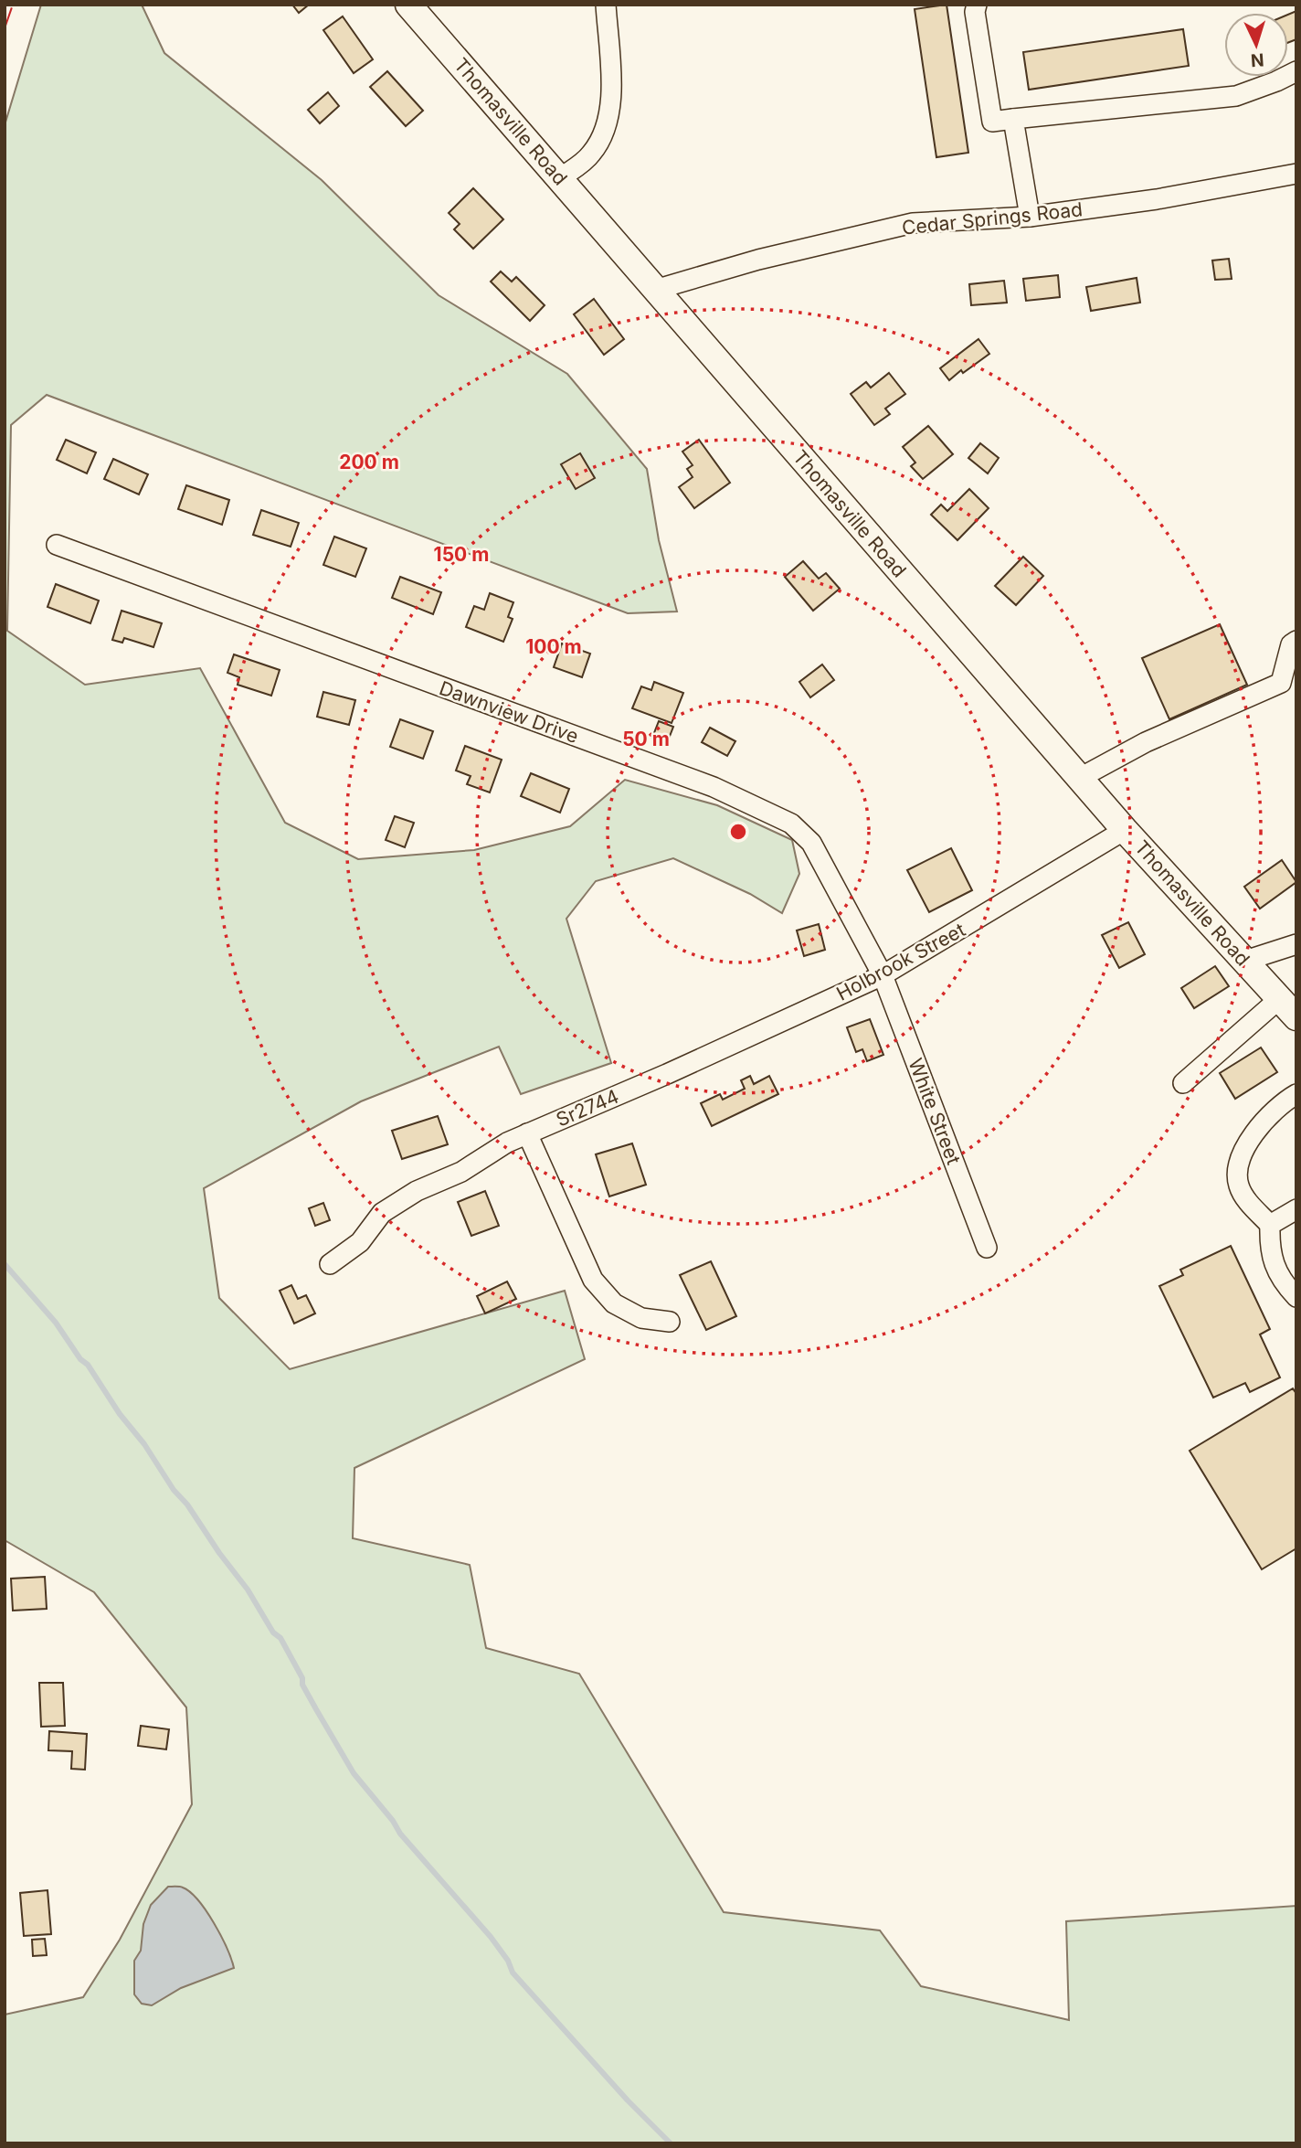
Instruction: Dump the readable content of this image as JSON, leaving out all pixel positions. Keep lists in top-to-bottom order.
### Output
{
  "streets": {
    "main road": ["Thomasville Road"],
    "street": [
      "Cedar Springs Road",
      "Dawnview Drive",
      "Holbrook Street",
      "Sr2744",
      "White Street"
    ]
  },
  "crossings": [
    ["Thomasville Road", "Cedar Springs Road"],
    ["Thomasville Road", "Holbrook Street"],
    ["Dawnview Drive", "Holbrook Street"],
    ["Dawnview Drive", "White Street"],
    ["Holbrook Street", "Sr2744"],
    ["Holbrook Street", "White Street"]
  ],
  "north": "bottom",
  "rings": [
    "200 m",
    "150 m",
    "100 m",
    "50 m"
  ]
}
